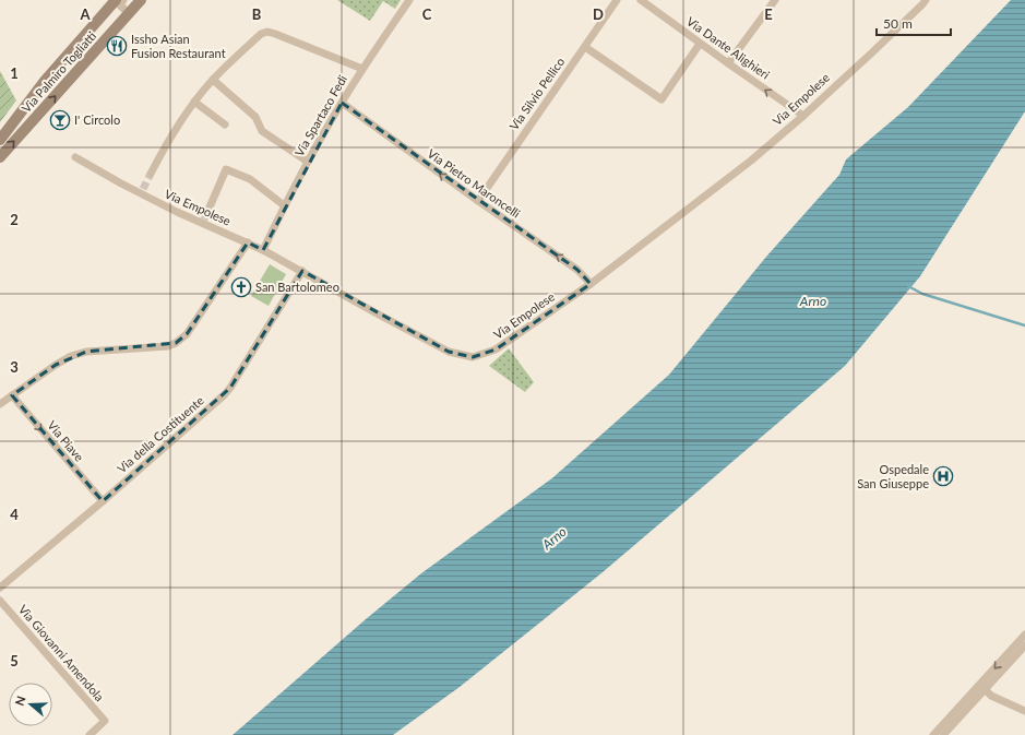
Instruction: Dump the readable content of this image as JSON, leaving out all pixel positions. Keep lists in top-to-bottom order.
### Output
{
  "streets": {
    "main road": ["Via Palmiro Togliatti"],
    "street": [
      "Via Dante Alighieri",
      "Via Silvio Pellico",
      "Via Empolese",
      "Via Spartaco Fedi",
      "Via Pietro Maroncelli",
      "Via della Costituente",
      "Via Piave",
      "Via Giovanni Amendola"
    ]
  },
  "crossings": [
    ["Via Dante Alighieri", "Via Empolese"],
    ["Via Silvio Pellico", "Via Pietro Maroncelli"],
    ["Via Empolese", "Via Spartaco Fedi"],
    ["Via Empolese", "Via Pietro Maroncelli"],
    ["Via Empolese", "Via della Costituente"],
    ["Via Spartaco Fedi", "Via Pietro Maroncelli"],
    ["Via della Costituente", "Via Piave"]
  ],
  "one_way": ["Via Dante Alighieri", "Via Pietro Maroncelli", "Via Piave"],
  "water": ["Arno"],
  "places": {
    "restaurant": ["Issho Asian Fusion Restaurant"],
    "bar": ["I' Circolo"],
    "church": ["San Bartolomeo"],
    "hospital": ["Ospedale San Giuseppe"]
  },
  "scale_bar": "50 m",
  "north": "left",
  "grid": {
    "columns": [
      "A",
      "B",
      "C",
      "D",
      "E"
    ],
    "rows": [
      "1",
      "2",
      "3",
      "4",
      "5"
    ]
  }
}
